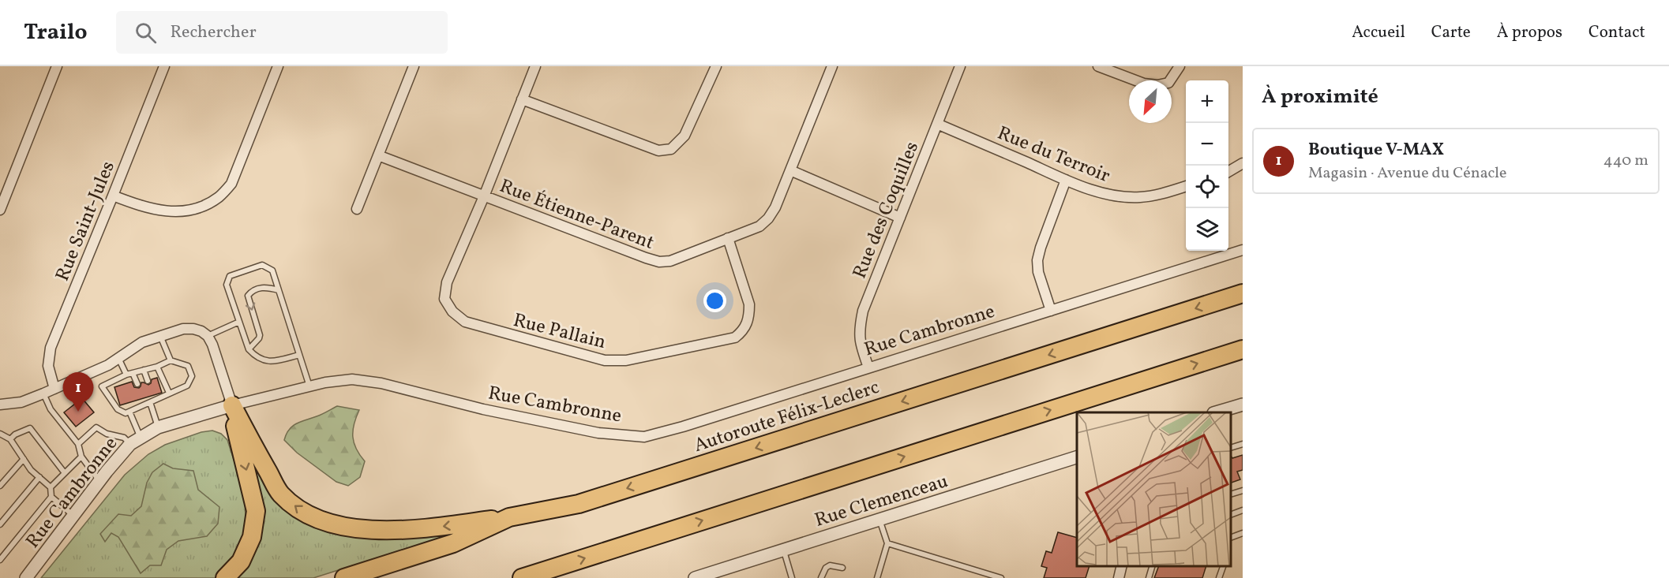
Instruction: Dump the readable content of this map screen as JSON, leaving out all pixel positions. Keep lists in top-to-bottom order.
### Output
{
  "streets": {
    "highway": ["Autoroute Félix-Leclerc"],
    "street": [
      "Rue du Terroir",
      "Rue des Coquilles",
      "Rue Étienne-Parent",
      "Rue Saint-Jules",
      "Rue Cambronne",
      "Rue Pallain",
      "Rue Clemenceau"
    ]
  },
  "crossings": [
    ["Rue du Terroir", "Rue des Coquilles"],
    ["Rue des Coquilles", "Rue Cambronne"],
    ["Rue Étienne-Parent", "Rue Pallain"]
  ],
  "north": "bottom left",
  "page": {
    "header": "Trailo",
    "search": "Rechercher",
    "nav": [
      "Accueil",
      "Carte",
      "À propos",
      "Contact"
    ],
    "heading": "À proximité",
    "map_buttons": ["+", "−"],
    "list": [
      {
        "mark": "1",
        "name": "Boutique V-MAX",
        "note": "Magasin · Avenue du Cénacle",
        "value": "440 m"
      }
    ],
    "pins": "1"
  }
}
